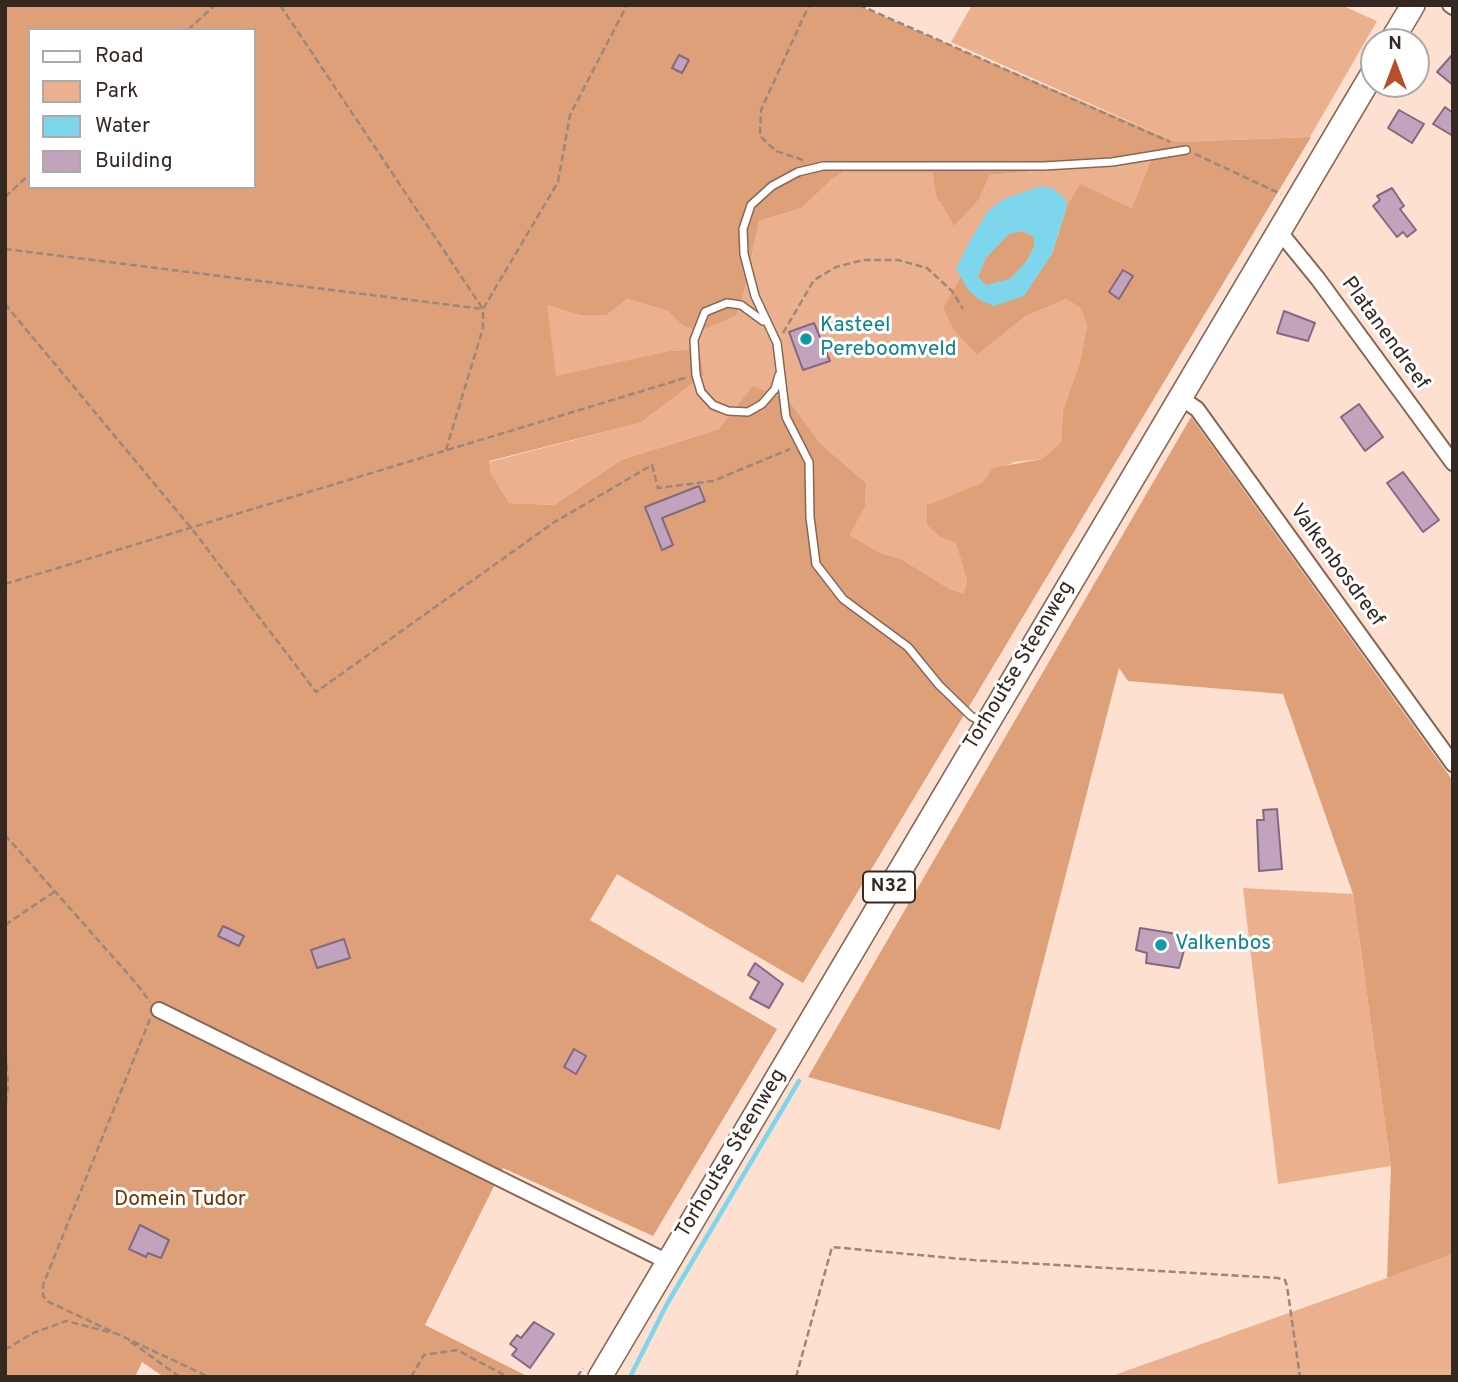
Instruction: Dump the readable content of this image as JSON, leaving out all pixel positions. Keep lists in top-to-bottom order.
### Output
{
  "streets": {
    "main road": ["Torhoutse Steenweg", "N32"],
    "street": ["Platanendreef", "Valkenbosdreef"]
  },
  "crossings": [
    ["Platanendreef", "Torhoutse Steenweg"],
    ["Valkenbosdreef", "Torhoutse Steenweg"]
  ],
  "parks": ["Domein Tudor"],
  "places": ["Kasteel Pereboomveld", "Valkenbos"],
  "legend": [
    "Road",
    "Park",
    "Water",
    "Building"
  ],
  "north": "top"
}
